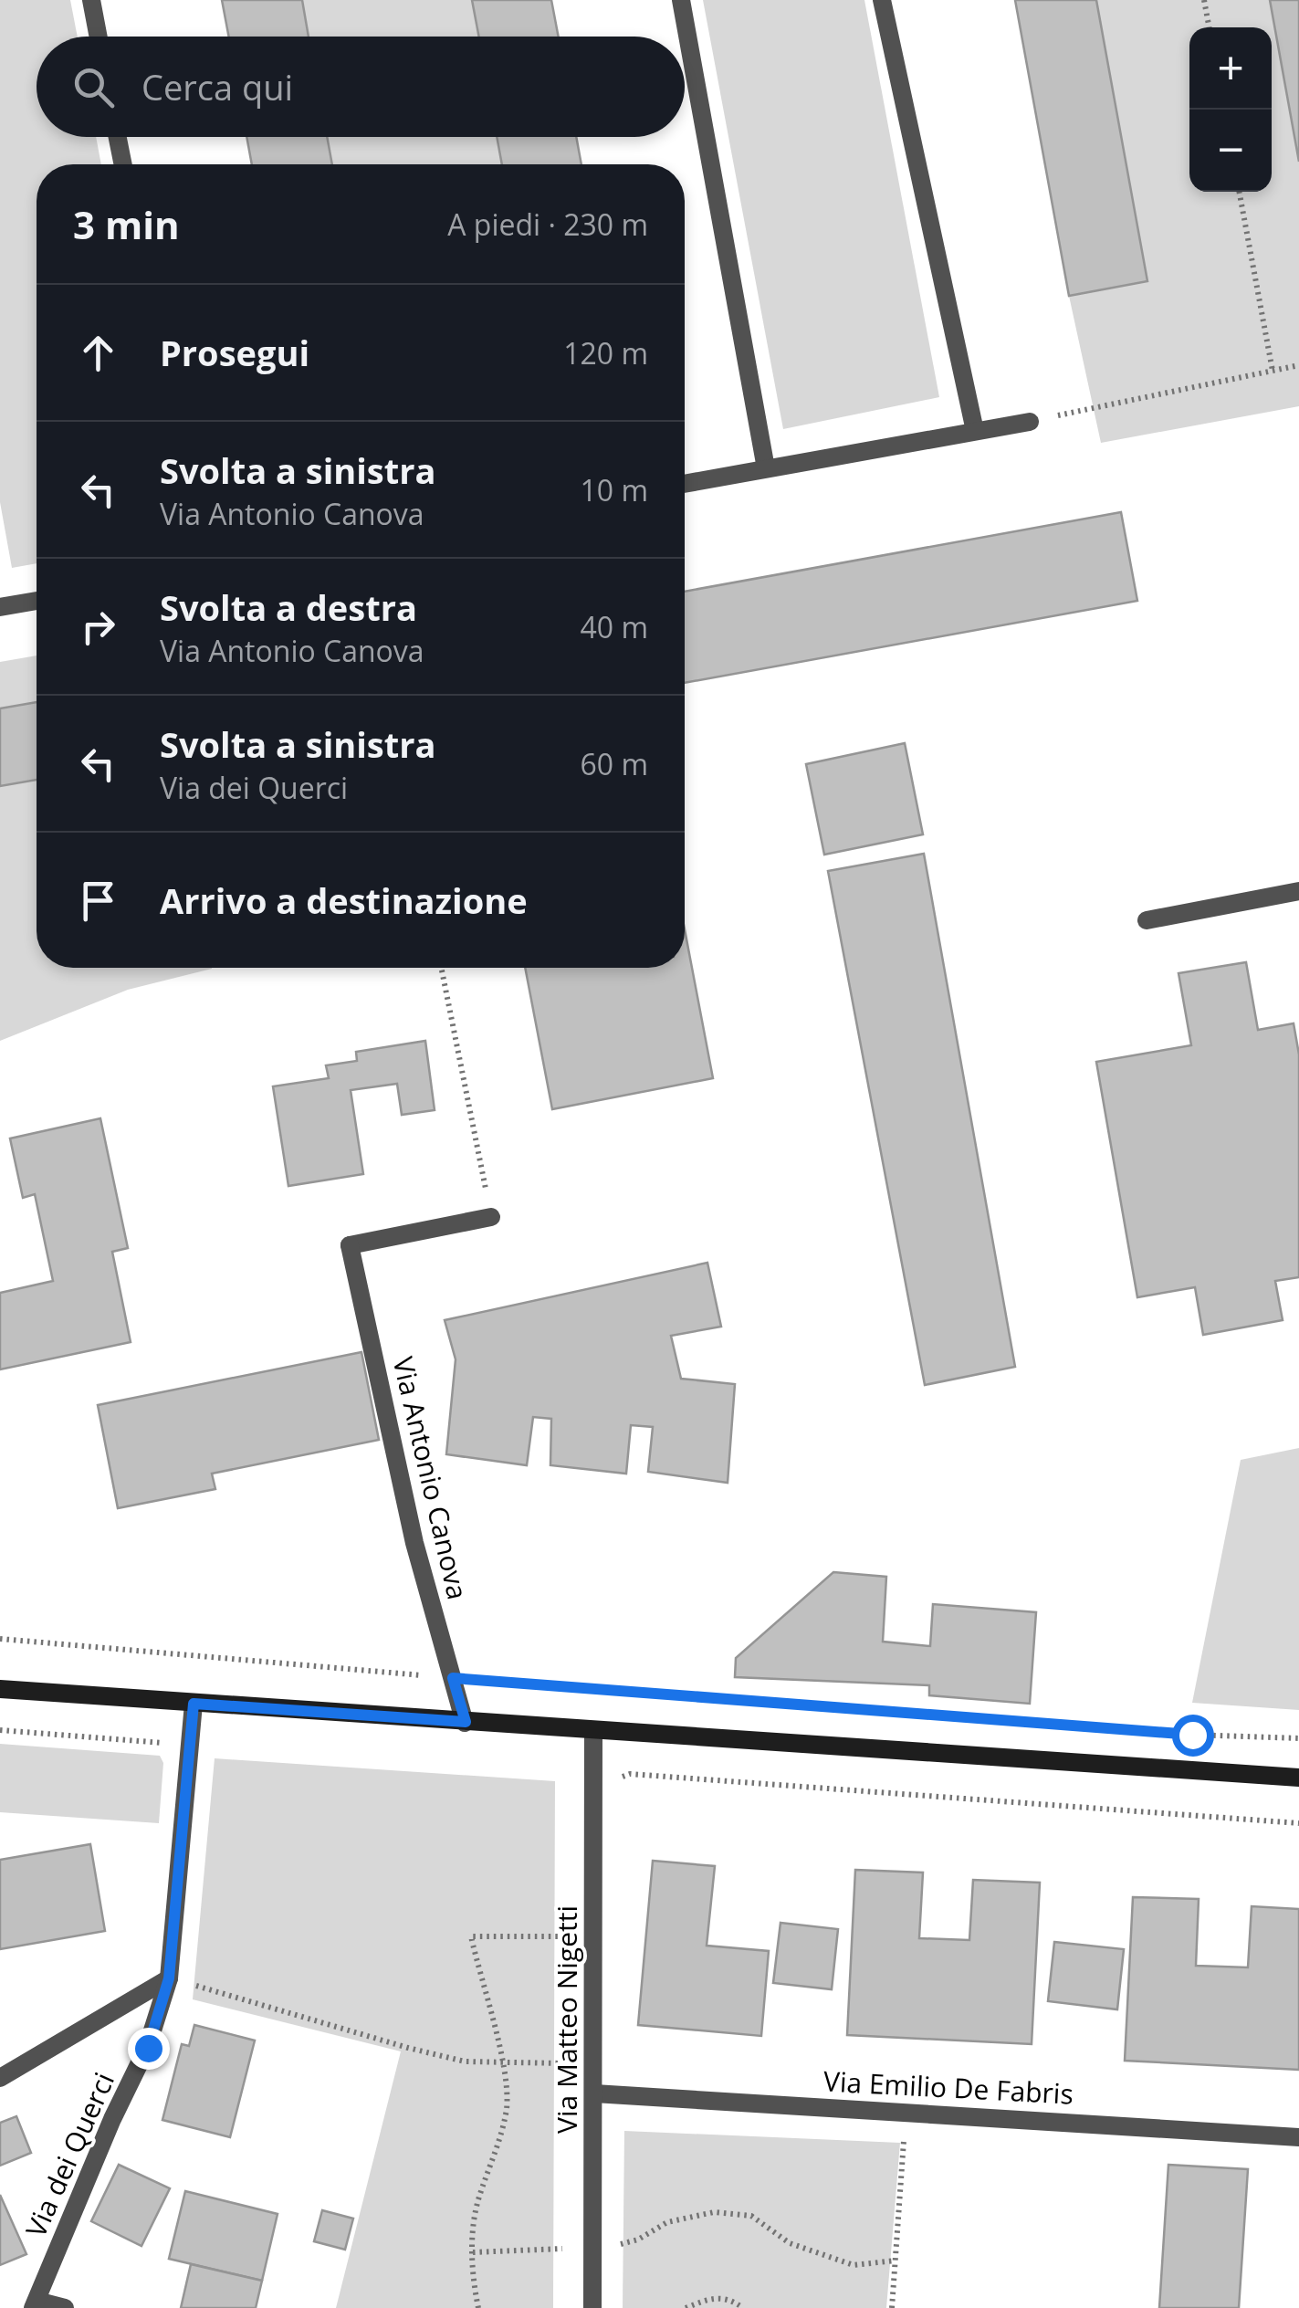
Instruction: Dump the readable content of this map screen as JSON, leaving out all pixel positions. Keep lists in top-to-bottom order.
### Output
{
  "streets": {
    "street": [
      "Via Antonio Canova",
      "Via Matteo Nigetti",
      "Via Emilio De Fabris",
      "Via dei Querci"
    ]
  },
  "crossings": [
    ["Via Matteo Nigetti", "Via Emilio De Fabris"]
  ],
  "page": {
    "map_buttons": ["+", "−"],
    "search": "Cerca qui",
    "heading": ["3 min", "A piedi · 230 m"],
    "list": [
      ["Prosegui", "120 m"],
      ["Svolta a sinistra", "Via Antonio Canova", "10 m"],
      ["Svolta a destra", "Via Antonio Canova", "40 m"],
      ["Svolta a sinistra", "Via dei Querci", "60 m"],
      "Arrivo a destinazione"
    ]
  }
}
